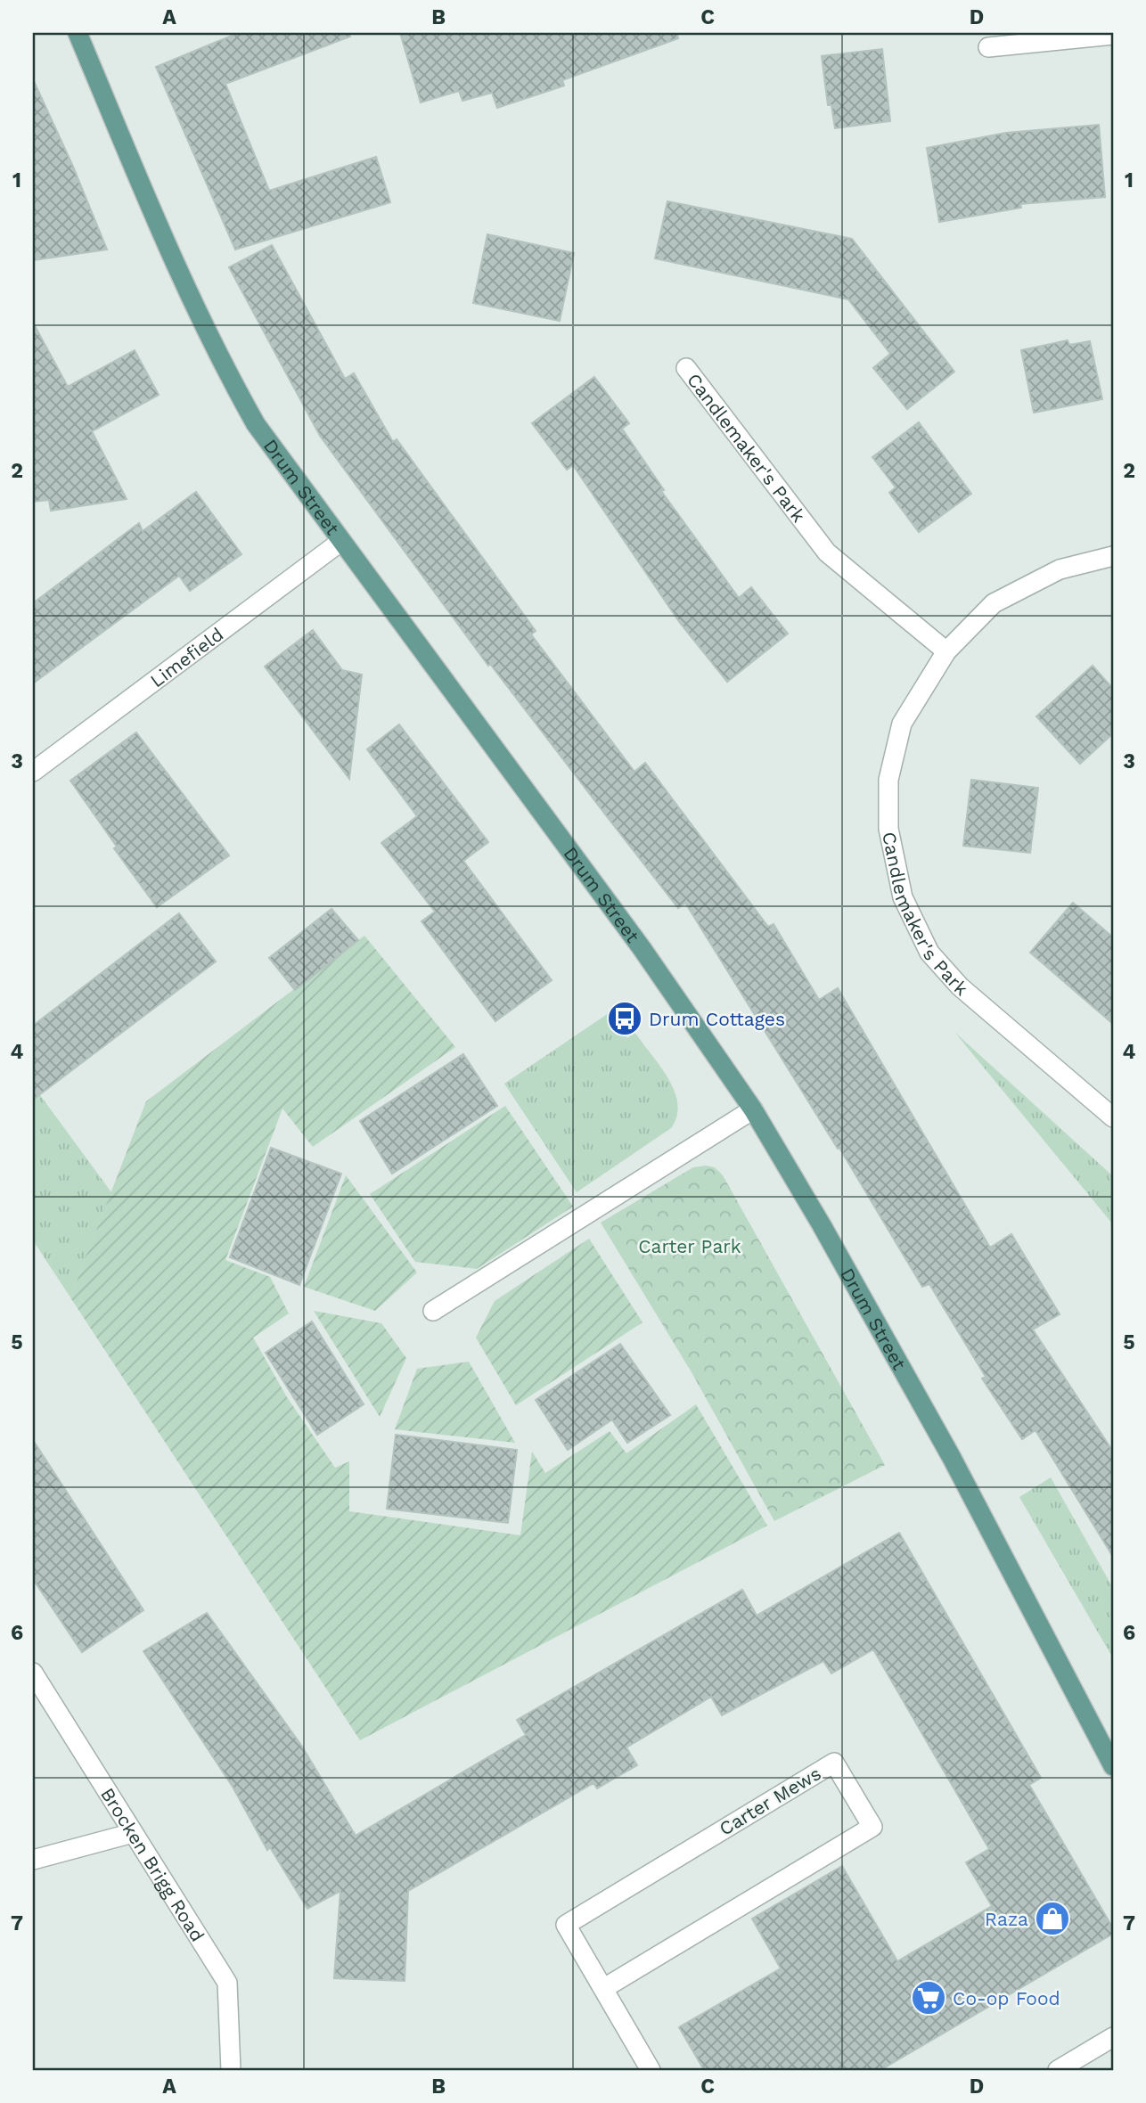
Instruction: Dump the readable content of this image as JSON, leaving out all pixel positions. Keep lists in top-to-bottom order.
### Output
{
  "streets": {
    "main road": ["Drum Street"],
    "street": [
      "Candlemaker's Park",
      "Limefield",
      "Carter Mews",
      "Brocken Brigg Road"
    ]
  },
  "crossings": [
    ["Drum Street", "Limefield"]
  ],
  "parks": ["Carter Park"],
  "places": {
    "bus stop": ["Drum Cottages"],
    "shop": ["Raza"],
    "supermarket": ["Co-op Food"]
  },
  "grid": {
    "columns": [
      "A",
      "B",
      "C",
      "D"
    ],
    "rows": [
      "1",
      "2",
      "3",
      "4",
      "5",
      "6",
      "7"
    ]
  }
}
